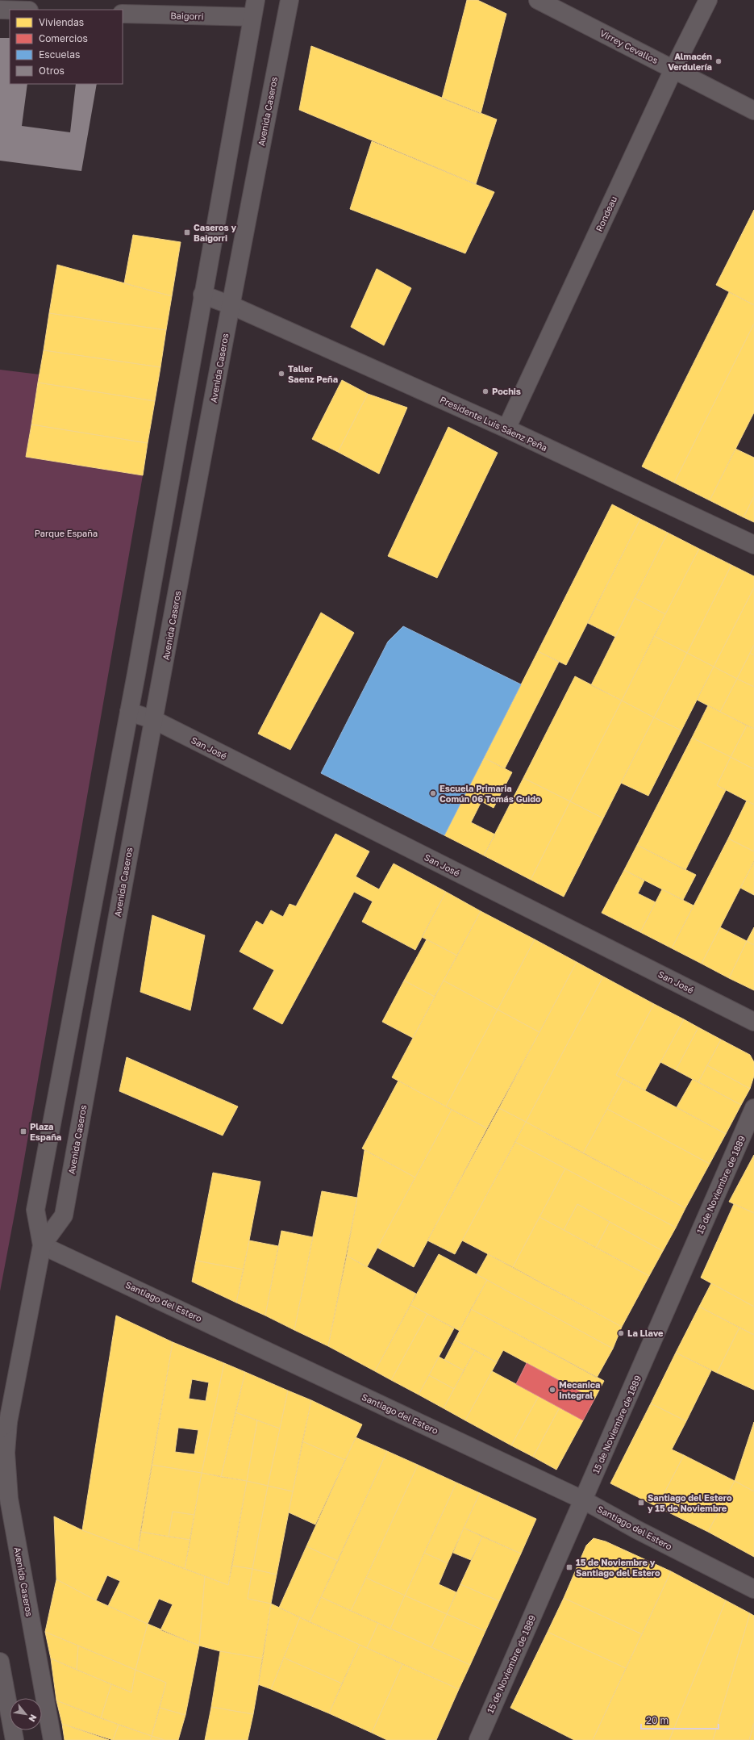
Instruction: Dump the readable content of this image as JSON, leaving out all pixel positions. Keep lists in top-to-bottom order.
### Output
{
  "streets": {
    "street": [
      "Baigorri",
      "Virrey Cevallos",
      "Avenida Caseros",
      "Rondeau",
      "Presidente Luis Sáenz Peña",
      "San José",
      "15 de Noviembre de 1889",
      "Santiago del Estero"
    ]
  },
  "crossings": [
    ["Baigorri", "Avenida Caseros"],
    ["Virrey Cevallos", "Rondeau"],
    ["Avenida Caseros", "Presidente Luis Sáenz Peña"],
    ["Avenida Caseros", "San José"],
    ["Avenida Caseros", "Santiago del Estero"],
    ["Rondeau", "Presidente Luis Sáenz Peña"],
    ["15 de Noviembre de 1889", "Santiago del Estero"]
  ],
  "parks": ["Parque España"],
  "places": {
    "other": [
      "Almacén Verdulería",
      "Taller Saenz Peña",
      "Pochis",
      "Escuela Primaria Común 06 Tomás Guido",
      "La Llave",
      "Mecanica Integral"
    ],
    "transit": [
      "Caseros y Baigorri",
      "Plaza España",
      "Santiago del Estero y 15 de Noviembre",
      "15 de Noviembre y Santiago del Estero"
    ]
  },
  "legend": [
    "Viviendas",
    "Comercios",
    "Escuelas",
    "Otros"
  ],
  "scale_bar": "20 m",
  "north": "bottom right"
}
